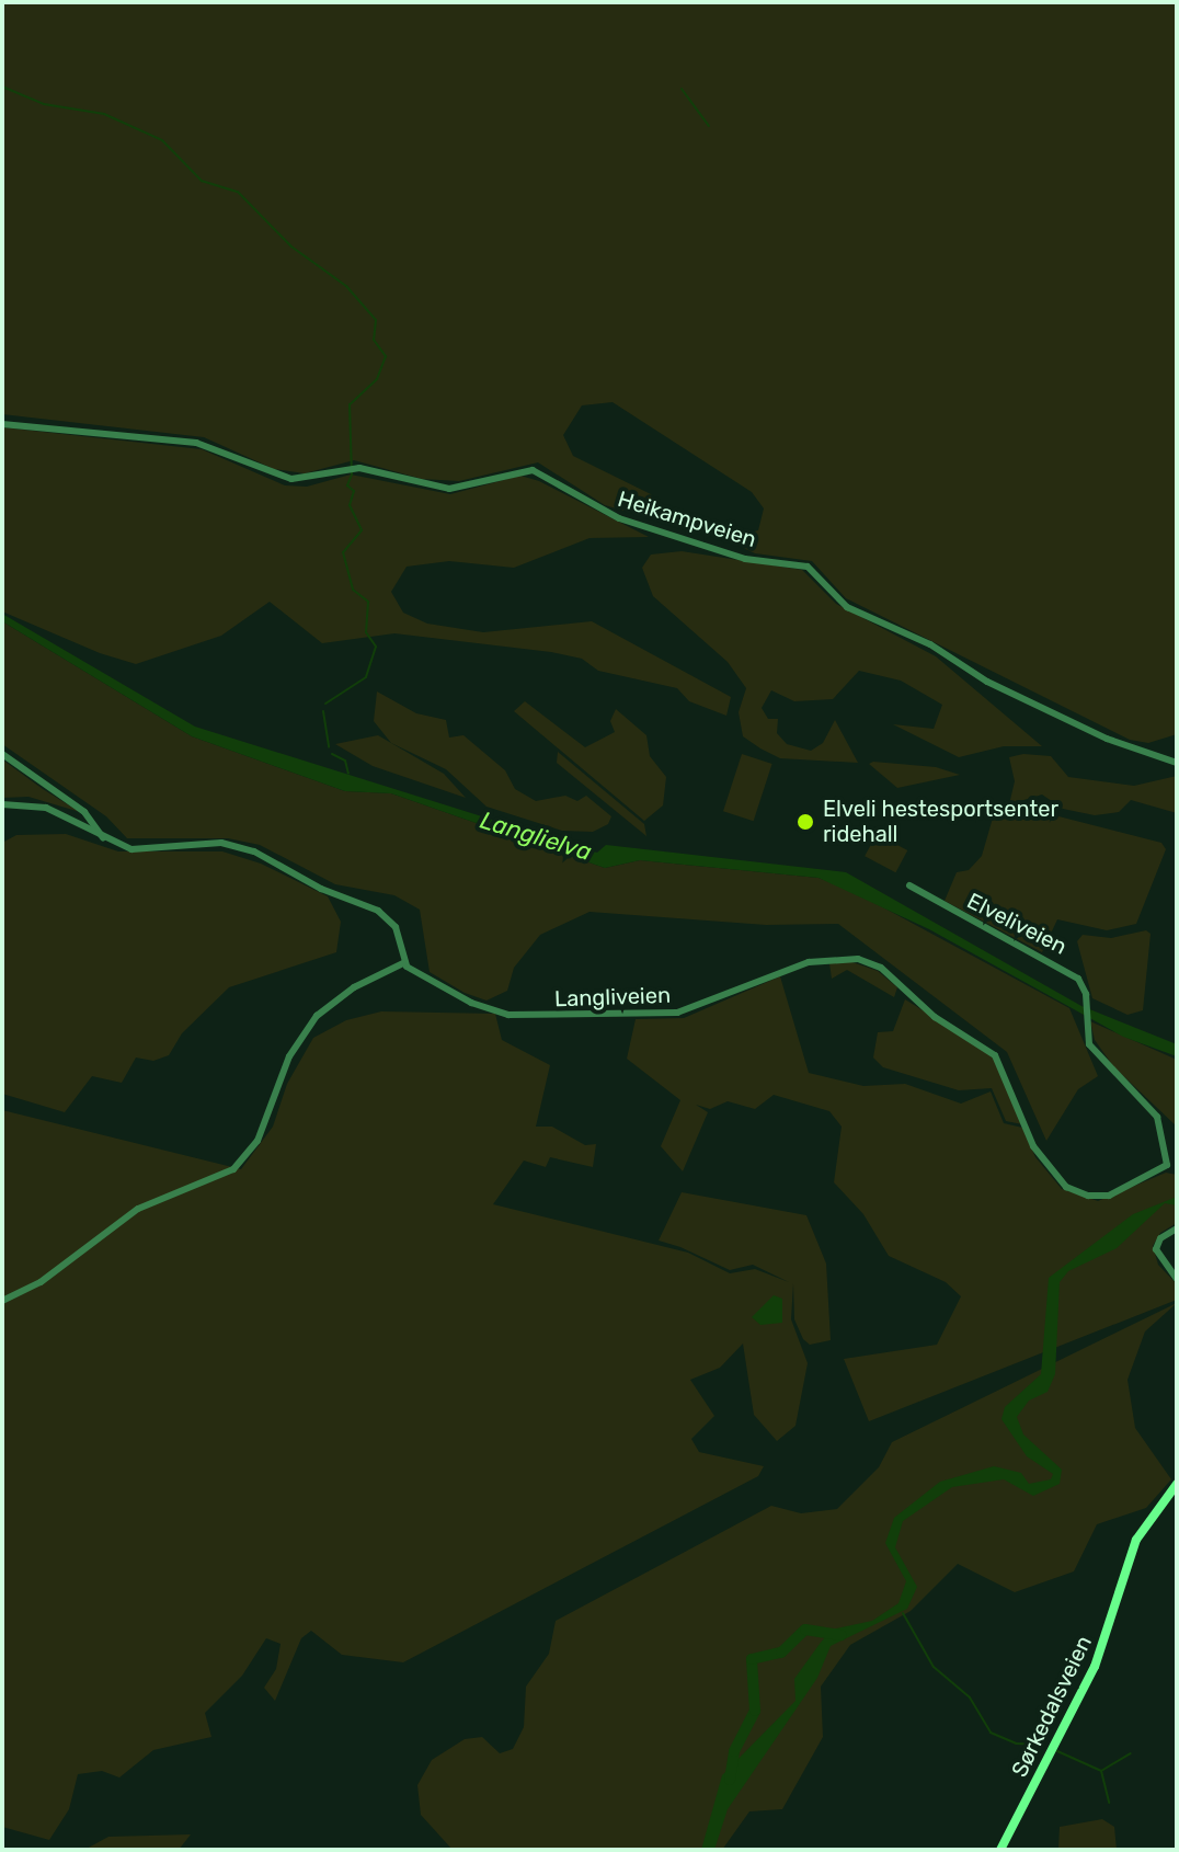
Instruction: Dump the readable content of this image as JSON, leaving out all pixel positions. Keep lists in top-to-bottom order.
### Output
{
  "streets": {
    "street": [
      "Heikampveien",
      "Elveliveien",
      "Langliveien",
      "Sørkedalsveien"
    ]
  },
  "water": ["Langlielva"],
  "places": ["Elveli hestesportsenter ridehall"]
}
